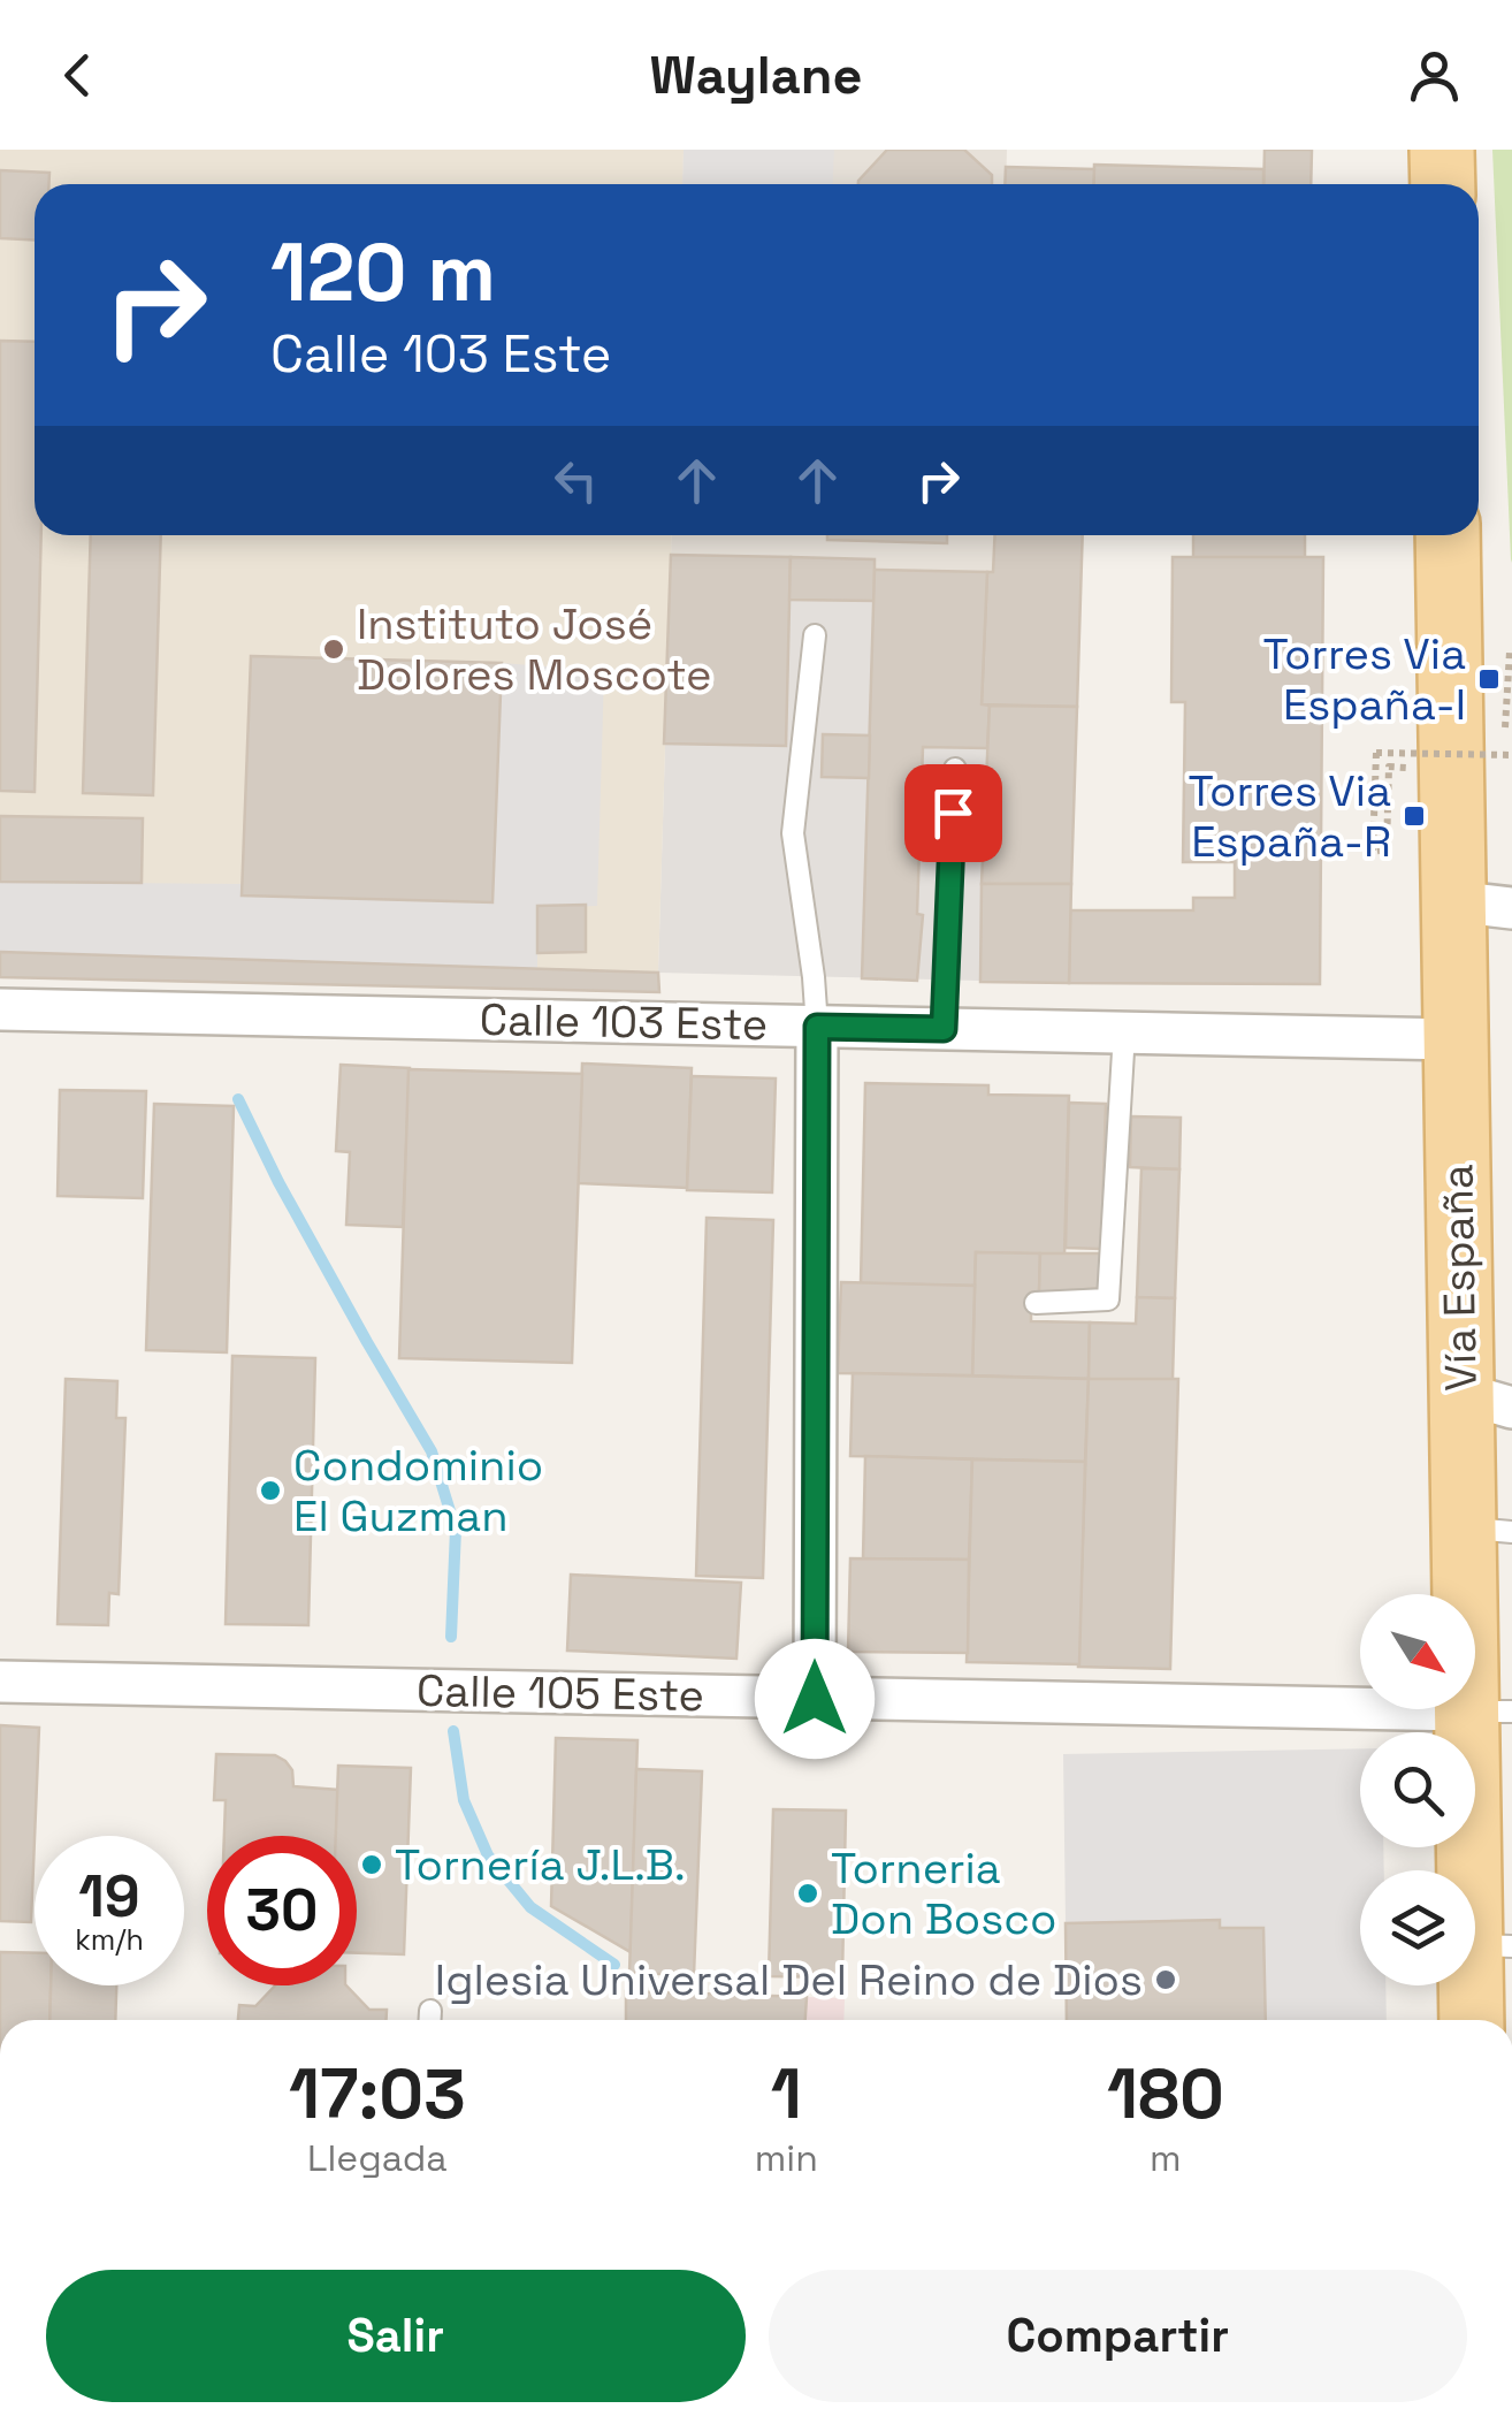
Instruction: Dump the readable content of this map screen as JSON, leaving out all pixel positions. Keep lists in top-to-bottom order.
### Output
{
  "streets": {
    "main road": ["Vía España"],
    "street": ["Calle 103 Este", "Calle 105 Este"]
  },
  "crossings": [
    ["Calle 103 Este", "Vía España"],
    ["Vía España", "Calle 105 Este"]
  ],
  "places": {
    "other": [
      "Instituto José Dolores Moscote",
      "Condominio El Guzman",
      "Tornería J.L.B.",
      "Torneria Don Bosco",
      "Iglesia Universal Del Reino de Dios"
    ],
    "transit": ["Torres Via España-I", "Torres Via España-R"]
  },
  "north": "bottom right",
  "page": {
    "header": "Waylane",
    "turn": ["120 m", "Calle 103 Este"],
    "speed": "19 km/h",
    "limit": "30",
    "eta": [
      "17:03",
      "Llegada",
      "1",
      "min",
      "180",
      "m"
    ],
    "buttons": ["Salir", "Compartir"]
  }
}
